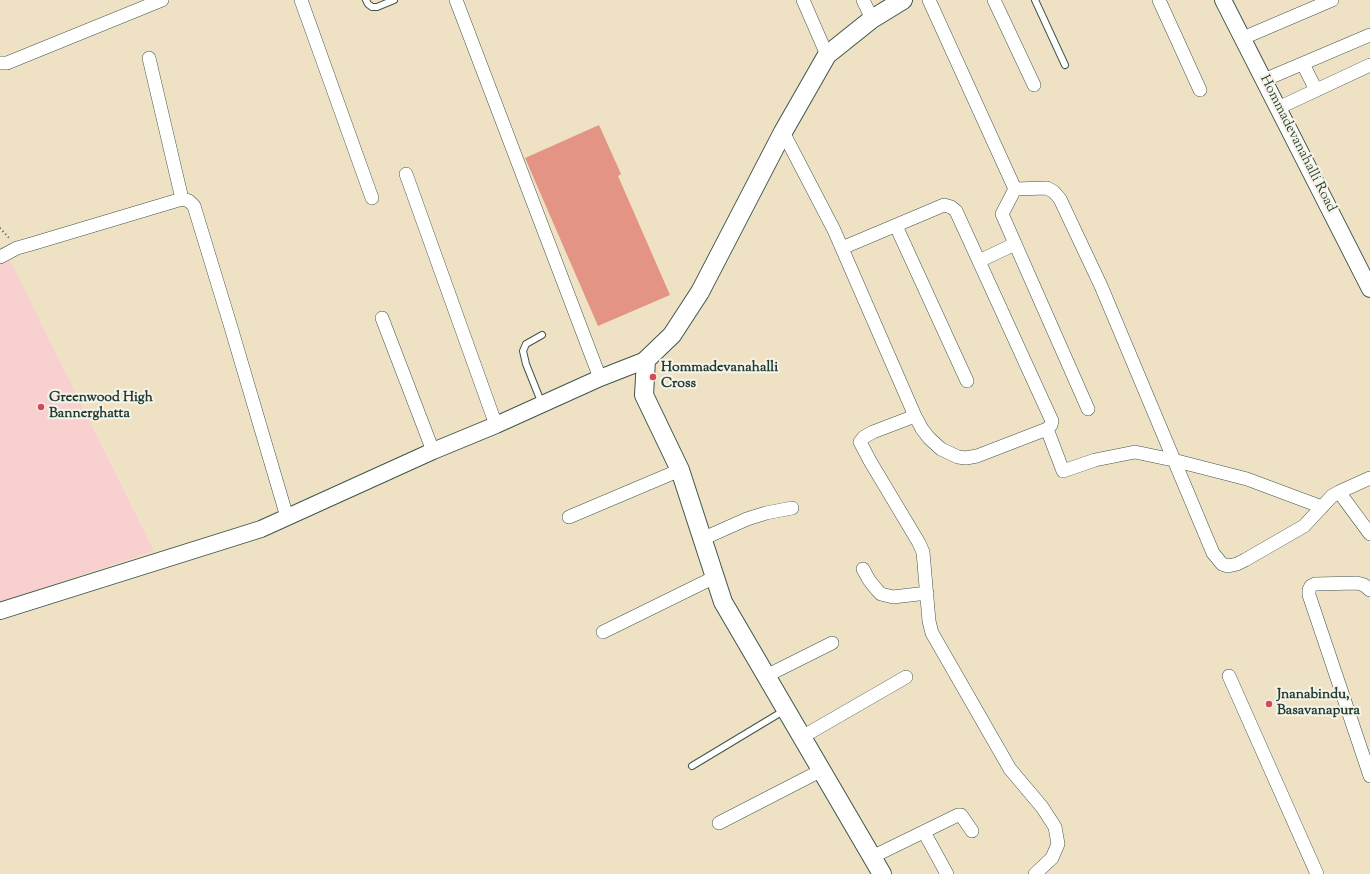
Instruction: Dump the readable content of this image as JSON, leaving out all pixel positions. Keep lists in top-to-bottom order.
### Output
{
  "streets": {
    "street": ["Hommadevanahalli Road"]
  },
  "places": ["Hommadevanahalli Cross", "Greenwood High Bannerghatta", "Jnanabindu, Basavanapura"]
}
